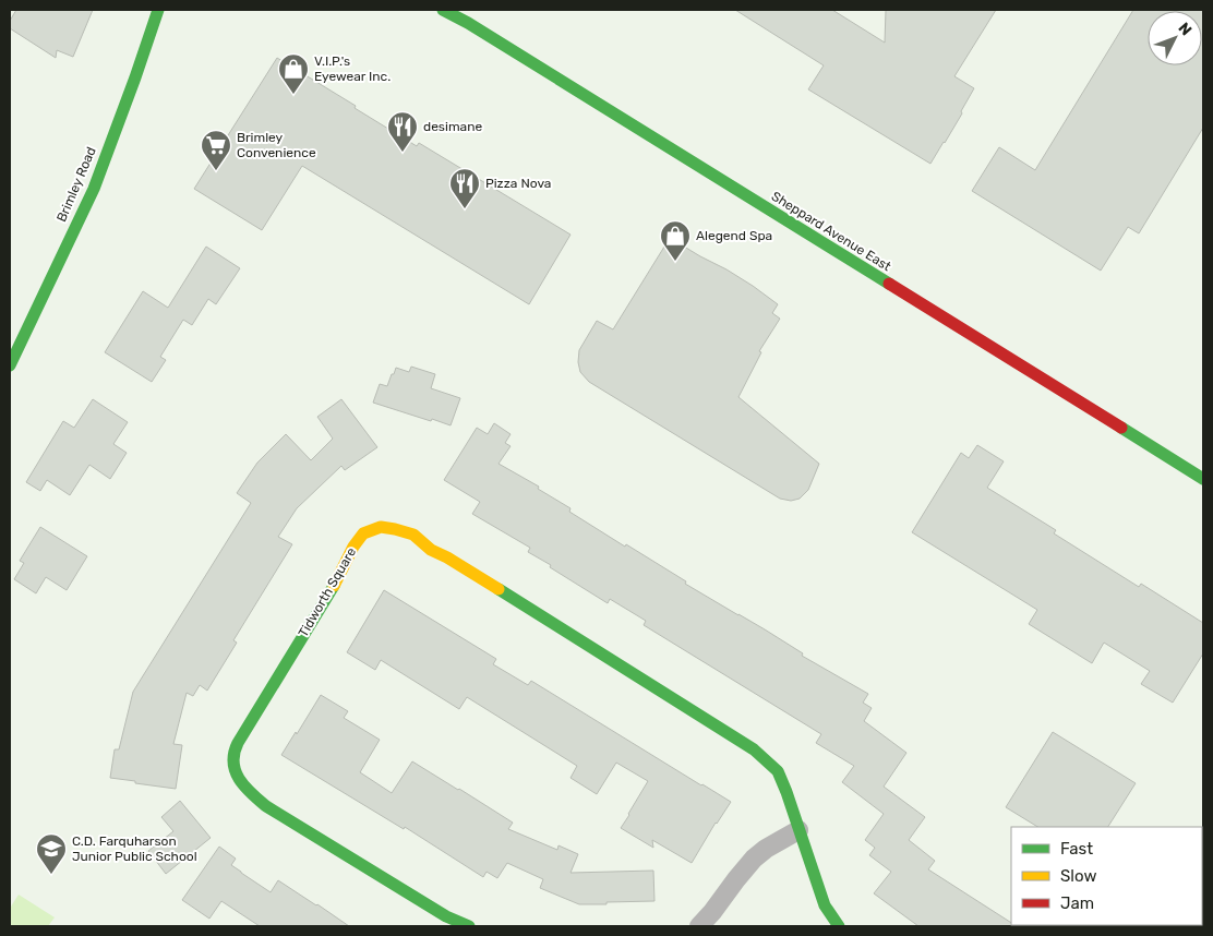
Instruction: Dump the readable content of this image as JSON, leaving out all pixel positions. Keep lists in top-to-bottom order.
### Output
{
  "streets": {
    "main road": ["Brimley Road", "Sheppard Avenue East", "Tidworth Square"]
  },
  "places": {
    "shop": ["V.I.P.'s Eyewear Inc.", "Alegend Spa"],
    "restaurant": ["desimane", "Pizza Nova"],
    "supermarket": ["Brimley Convenience"],
    "school or university": ["C.D. Farquharson Junior Public School"]
  },
  "legend": ["Fast", "Slow", "Jam"],
  "north": "top right"
}
